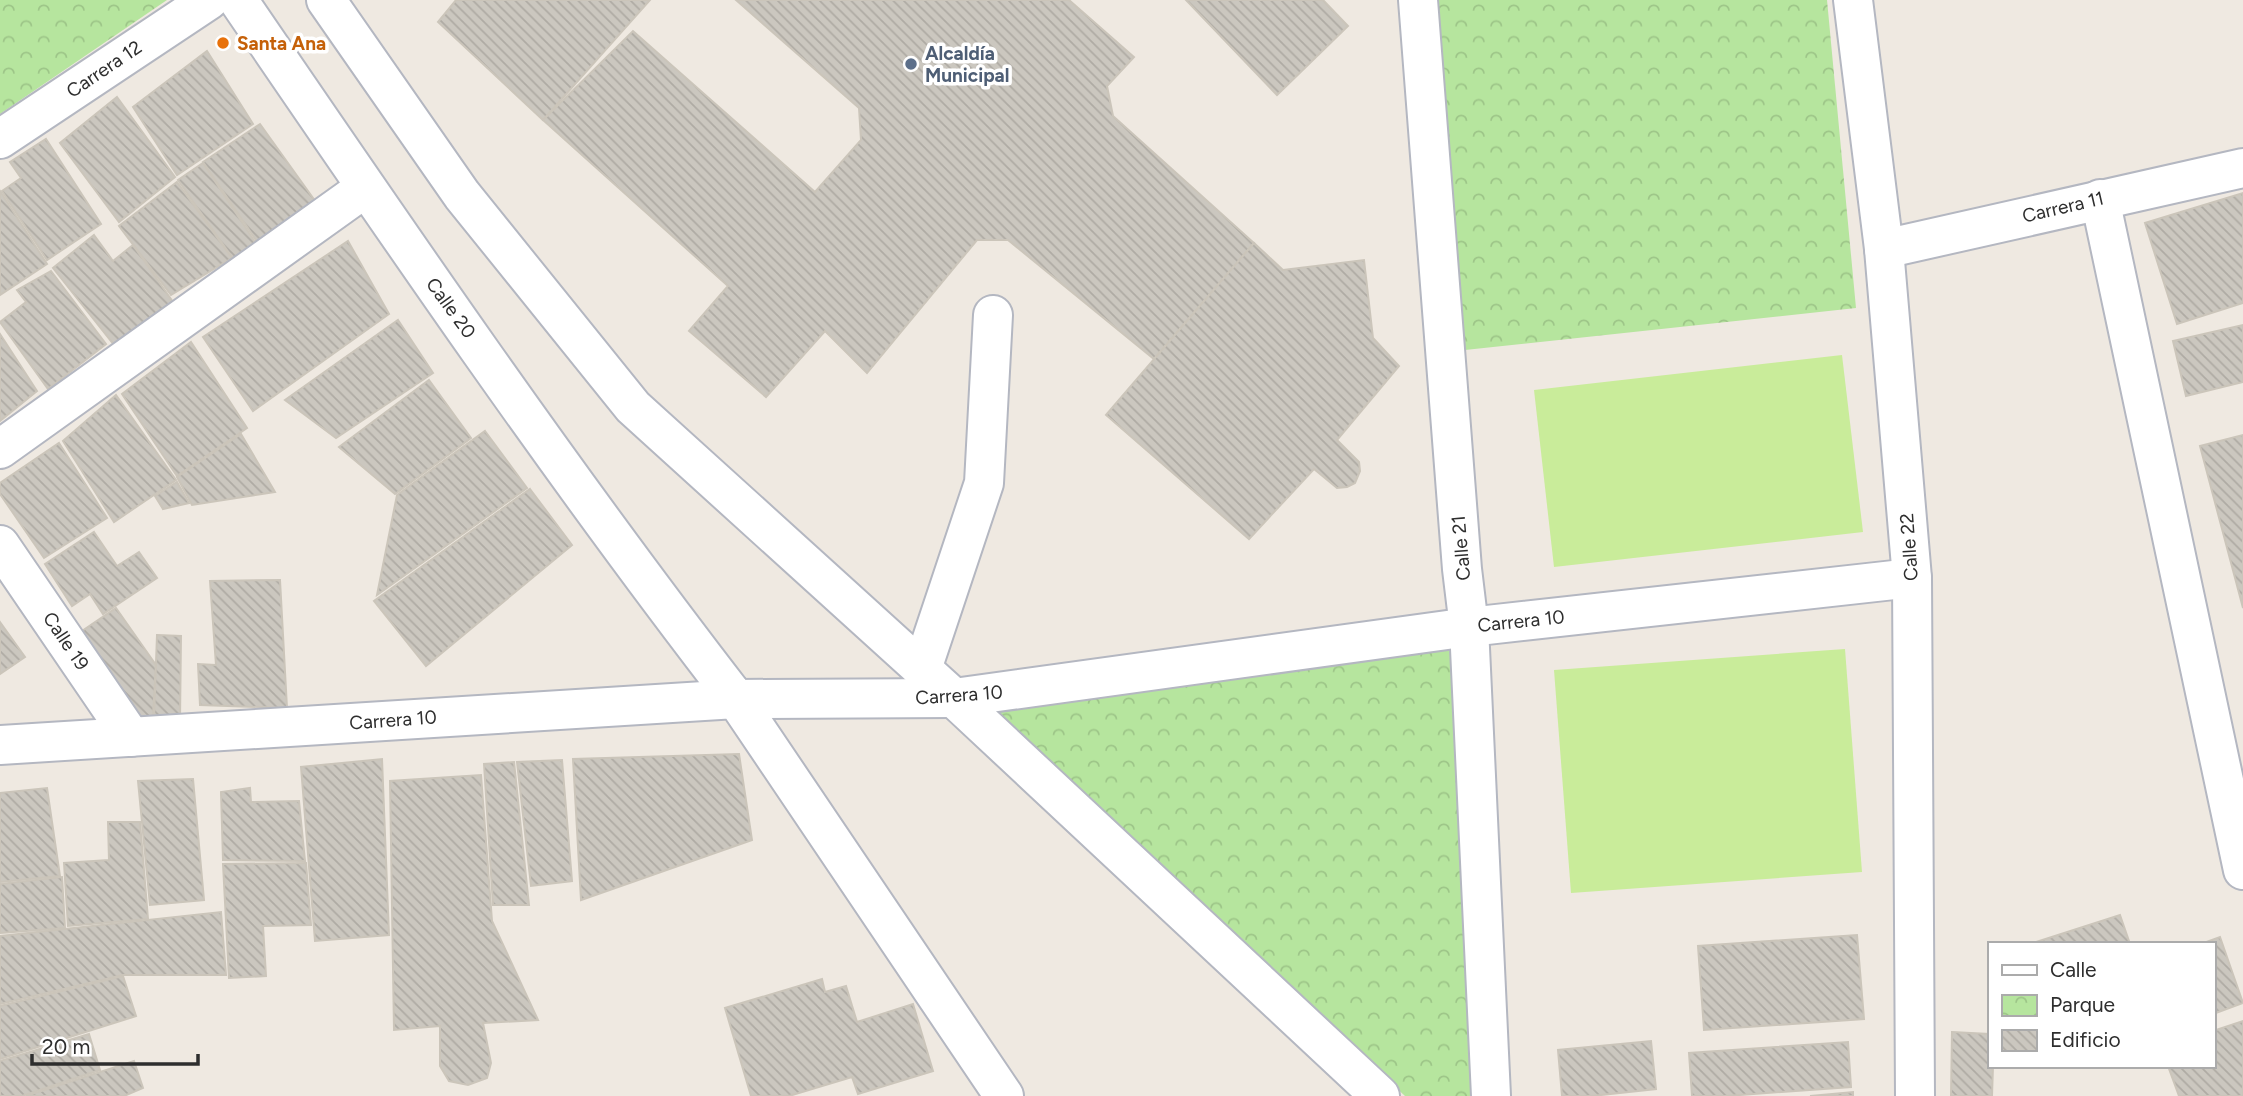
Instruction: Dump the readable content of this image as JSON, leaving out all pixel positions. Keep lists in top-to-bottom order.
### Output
{
  "streets": {
    "street": [
      "Carrera 12",
      "Carrera 11",
      "Calle 20",
      "Calle 22",
      "Calle 21",
      "Carrera 10",
      "Calle 19"
    ]
  },
  "crossings": [
    ["Carrera 11", "Calle 22"],
    ["Calle 20", "Carrera 10"],
    ["Calle 22", "Carrera 10"],
    ["Calle 21", "Carrera 10"],
    ["Carrera 10", "Calle 19"]
  ],
  "places": ["Santa Ana", "Alcaldía Municipal"],
  "legend": ["Calle", "Parque", "Edificio"],
  "scale_bar": "20 m"
}
